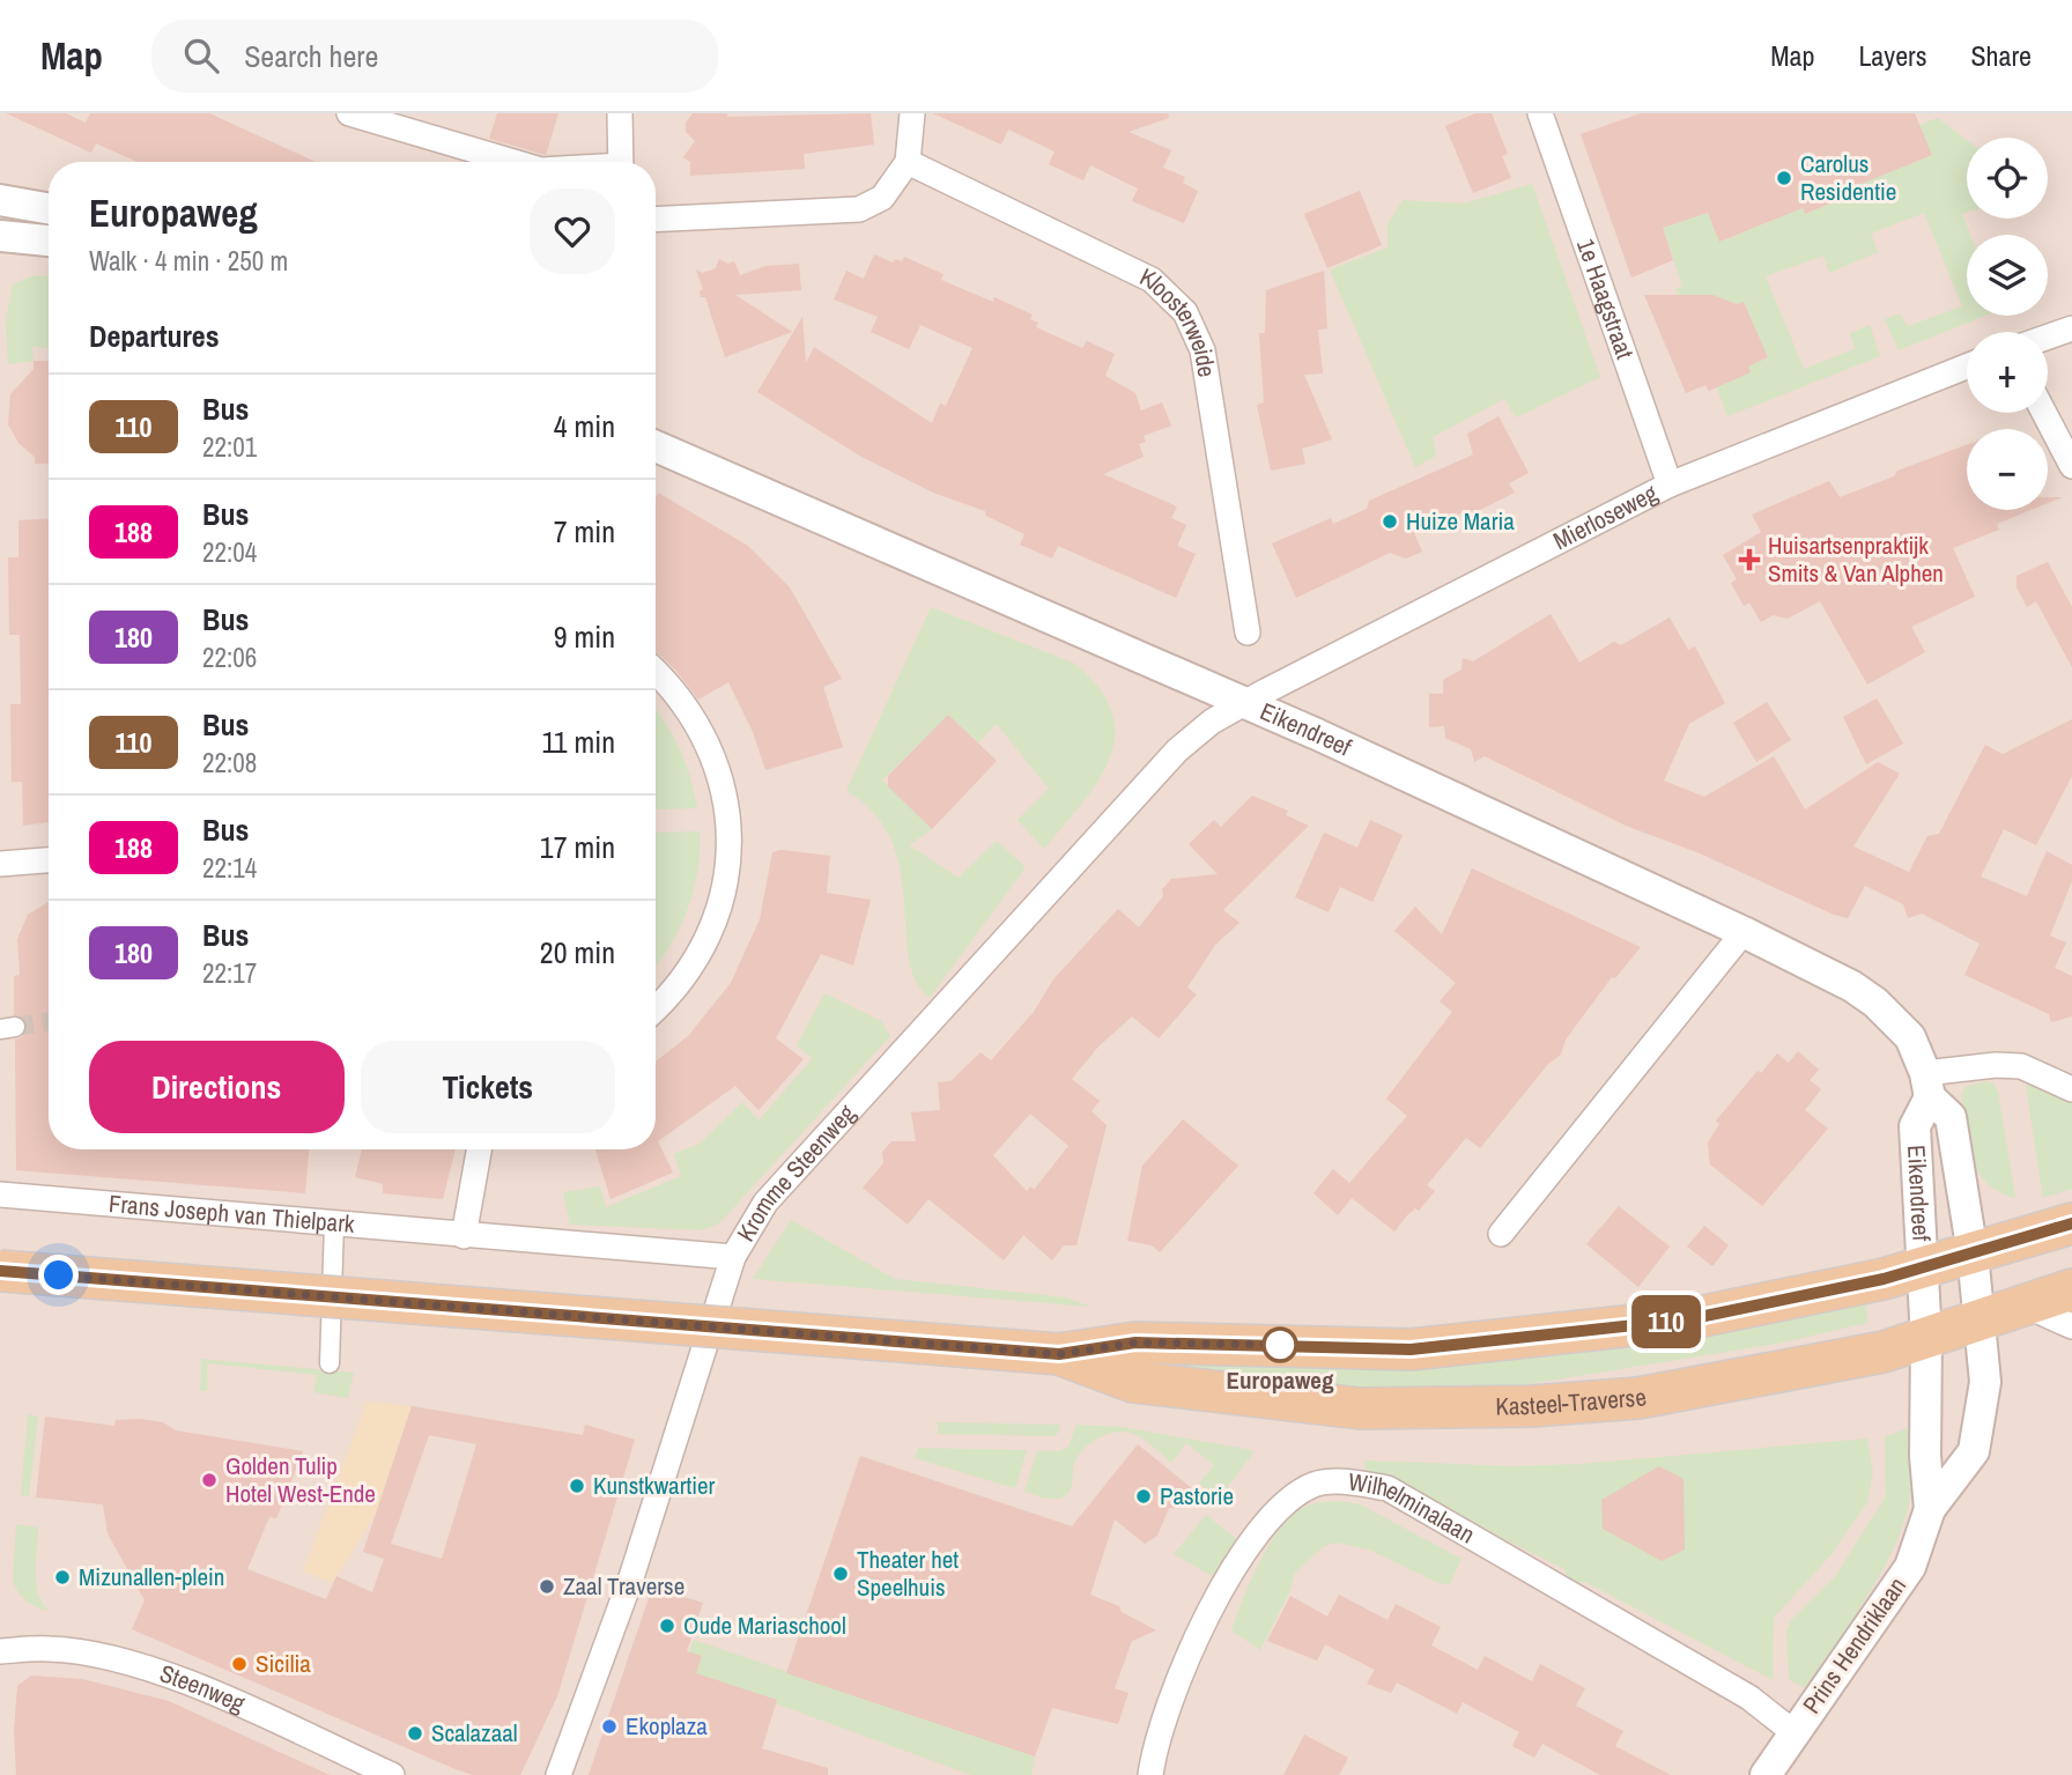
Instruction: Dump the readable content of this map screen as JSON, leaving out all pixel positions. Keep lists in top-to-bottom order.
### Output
{
  "streets": {
    "main road": ["Kasteel-Traverse"],
    "street": [
      "1e Haagstraat",
      "Kloosterweide",
      "Mierloseweg",
      "Eikendreef",
      "Kromme Steenweg",
      "Frans Joseph van Thielpark",
      "Wilhelminalaan",
      "Prins Hendriklaan",
      "Steenweg"
    ]
  },
  "crossings": [
    ["1e Haagstraat", "Mierloseweg"],
    ["Mierloseweg", "Eikendreef"],
    ["Mierloseweg", "Kromme Steenweg"],
    ["Eikendreef", "Kromme Steenweg"],
    ["Eikendreef", "Kasteel-Traverse"],
    ["Eikendreef", "Prins Hendriklaan"],
    ["Kromme Steenweg", "Frans Joseph van Thielpark"],
    ["Kasteel-Traverse", "Prins Hendriklaan"],
    ["Wilhelminalaan", "Prins Hendriklaan"]
  ],
  "places": {
    "other": [
      "Carolus Residentie",
      "Huize Maria",
      "Europaweg",
      "Golden Tulip Hotel West-Ende",
      "Kunstkwartier",
      "Pastorie",
      "Theater het Speelhuis",
      "Mizunallen-plein",
      "Zaal Traverse",
      "Oude Mariaschool",
      "Sicilia",
      "Ekoplaza",
      "Scalazaal"
    ],
    "health": ["Huisartsenpraktijk Smits & Van Alphen"]
  },
  "lines": ["bus line 110"],
  "page": {
    "header": "Map",
    "search": "Search here",
    "nav": ["Map", "Layers", "Share"],
    "on_map": "110",
    "map_buttons": ["+", "−"],
    "heading": [
      ["Europaweg", "Walk · 4 min · 250 m"],
      "Departures"
    ],
    "list": [
      {
        "mark": "110",
        "name": "Bus",
        "note": "22:01",
        "value": "4 min"
      },
      {
        "mark": "188",
        "name": "Bus",
        "note": "22:04",
        "value": "7 min"
      },
      {
        "mark": "180",
        "name": "Bus",
        "note": "22:06",
        "value": "9 min"
      },
      {
        "mark": "110",
        "name": "Bus",
        "note": "22:08",
        "value": "11 min"
      },
      {
        "mark": "188",
        "name": "Bus",
        "note": "22:14",
        "value": "17 min"
      },
      {
        "mark": "180",
        "name": "Bus",
        "note": "22:17",
        "value": "20 min"
      }
    ],
    "buttons": ["Directions", "Tickets"]
  }
}
